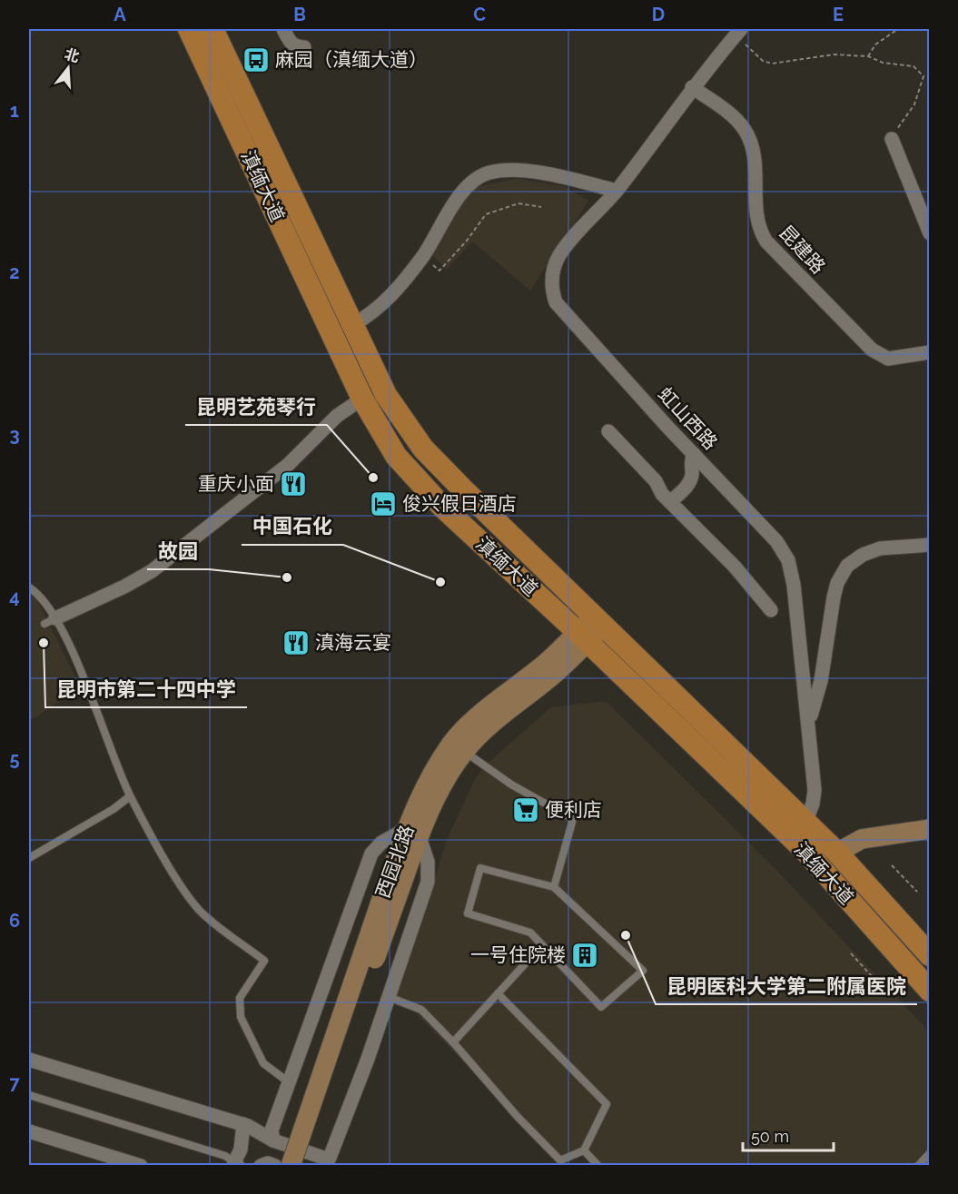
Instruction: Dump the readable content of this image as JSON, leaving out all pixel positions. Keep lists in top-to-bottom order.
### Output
{
  "streets": {
    "main road": ["滇缅大道", "西园北路"],
    "street": ["昆建路", "虹山西路"]
  },
  "crossings": [
    ["滇缅大道", "虹山西路"],
    ["滇缅大道", "西园北路"],
    ["昆建路", "虹山西路"]
  ],
  "places": {
    "bus stop": ["麻园（滇缅大道）"],
    "other": [
      "昆明艺苑琴行",
      "故园",
      "中国石化",
      "昆明市第二十四中学",
      "昆明医科大学第二附属医院"
    ],
    "restaurant": ["重庆小面", "滇海云宴"],
    "hotel": ["俊兴假日酒店"],
    "supermarket": ["便利店"],
    "building": ["一号住院楼"]
  },
  "scale_bar": "50 m",
  "north": "top",
  "grid": {
    "columns": [
      "A",
      "B",
      "C",
      "D",
      "E"
    ],
    "rows": [
      "1",
      "2",
      "3",
      "4",
      "5",
      "6",
      "7"
    ]
  }
}
